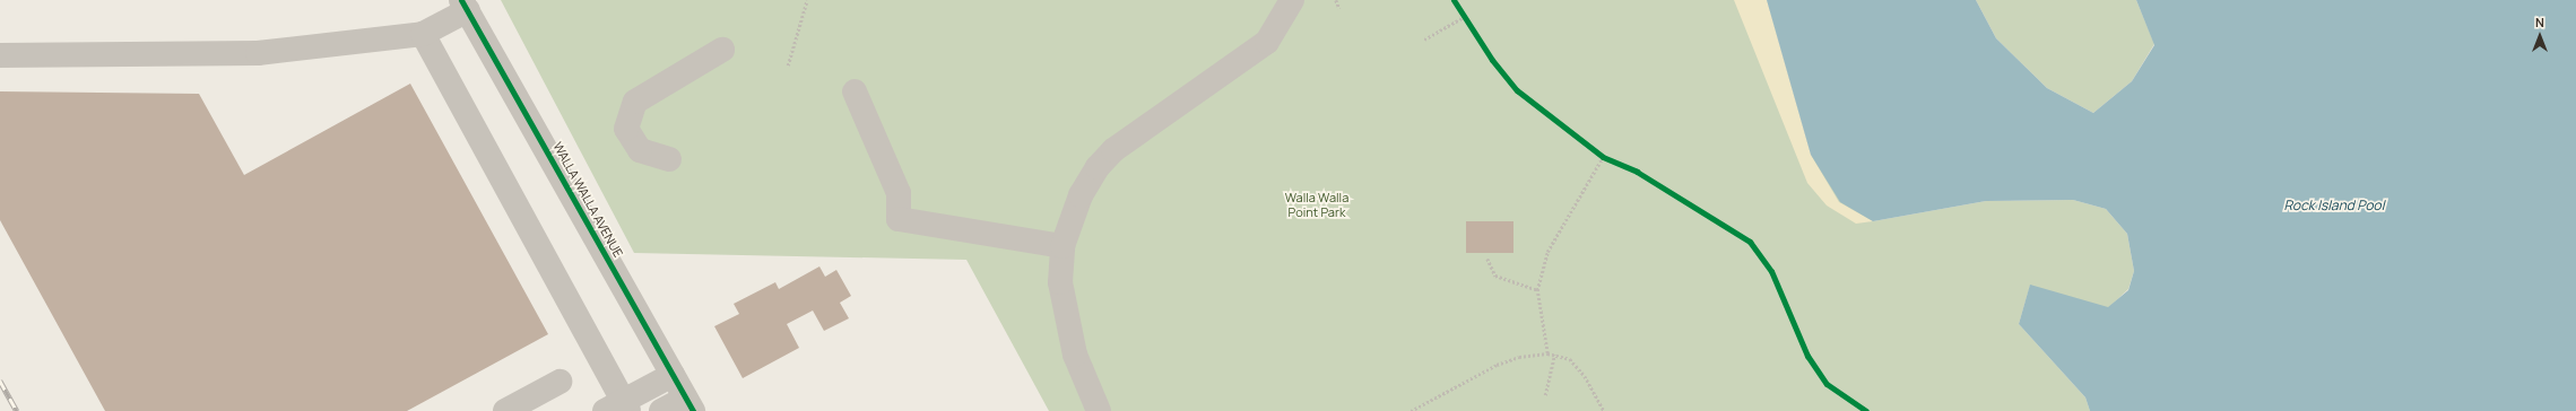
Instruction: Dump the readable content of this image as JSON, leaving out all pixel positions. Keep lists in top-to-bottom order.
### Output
{
  "streets": {
    "street": ["WALLA WALLA AVENUE"]
  },
  "water": ["Rock Island Pool"],
  "parks": ["Walla Walla Point Park"],
  "north": "top"
}
